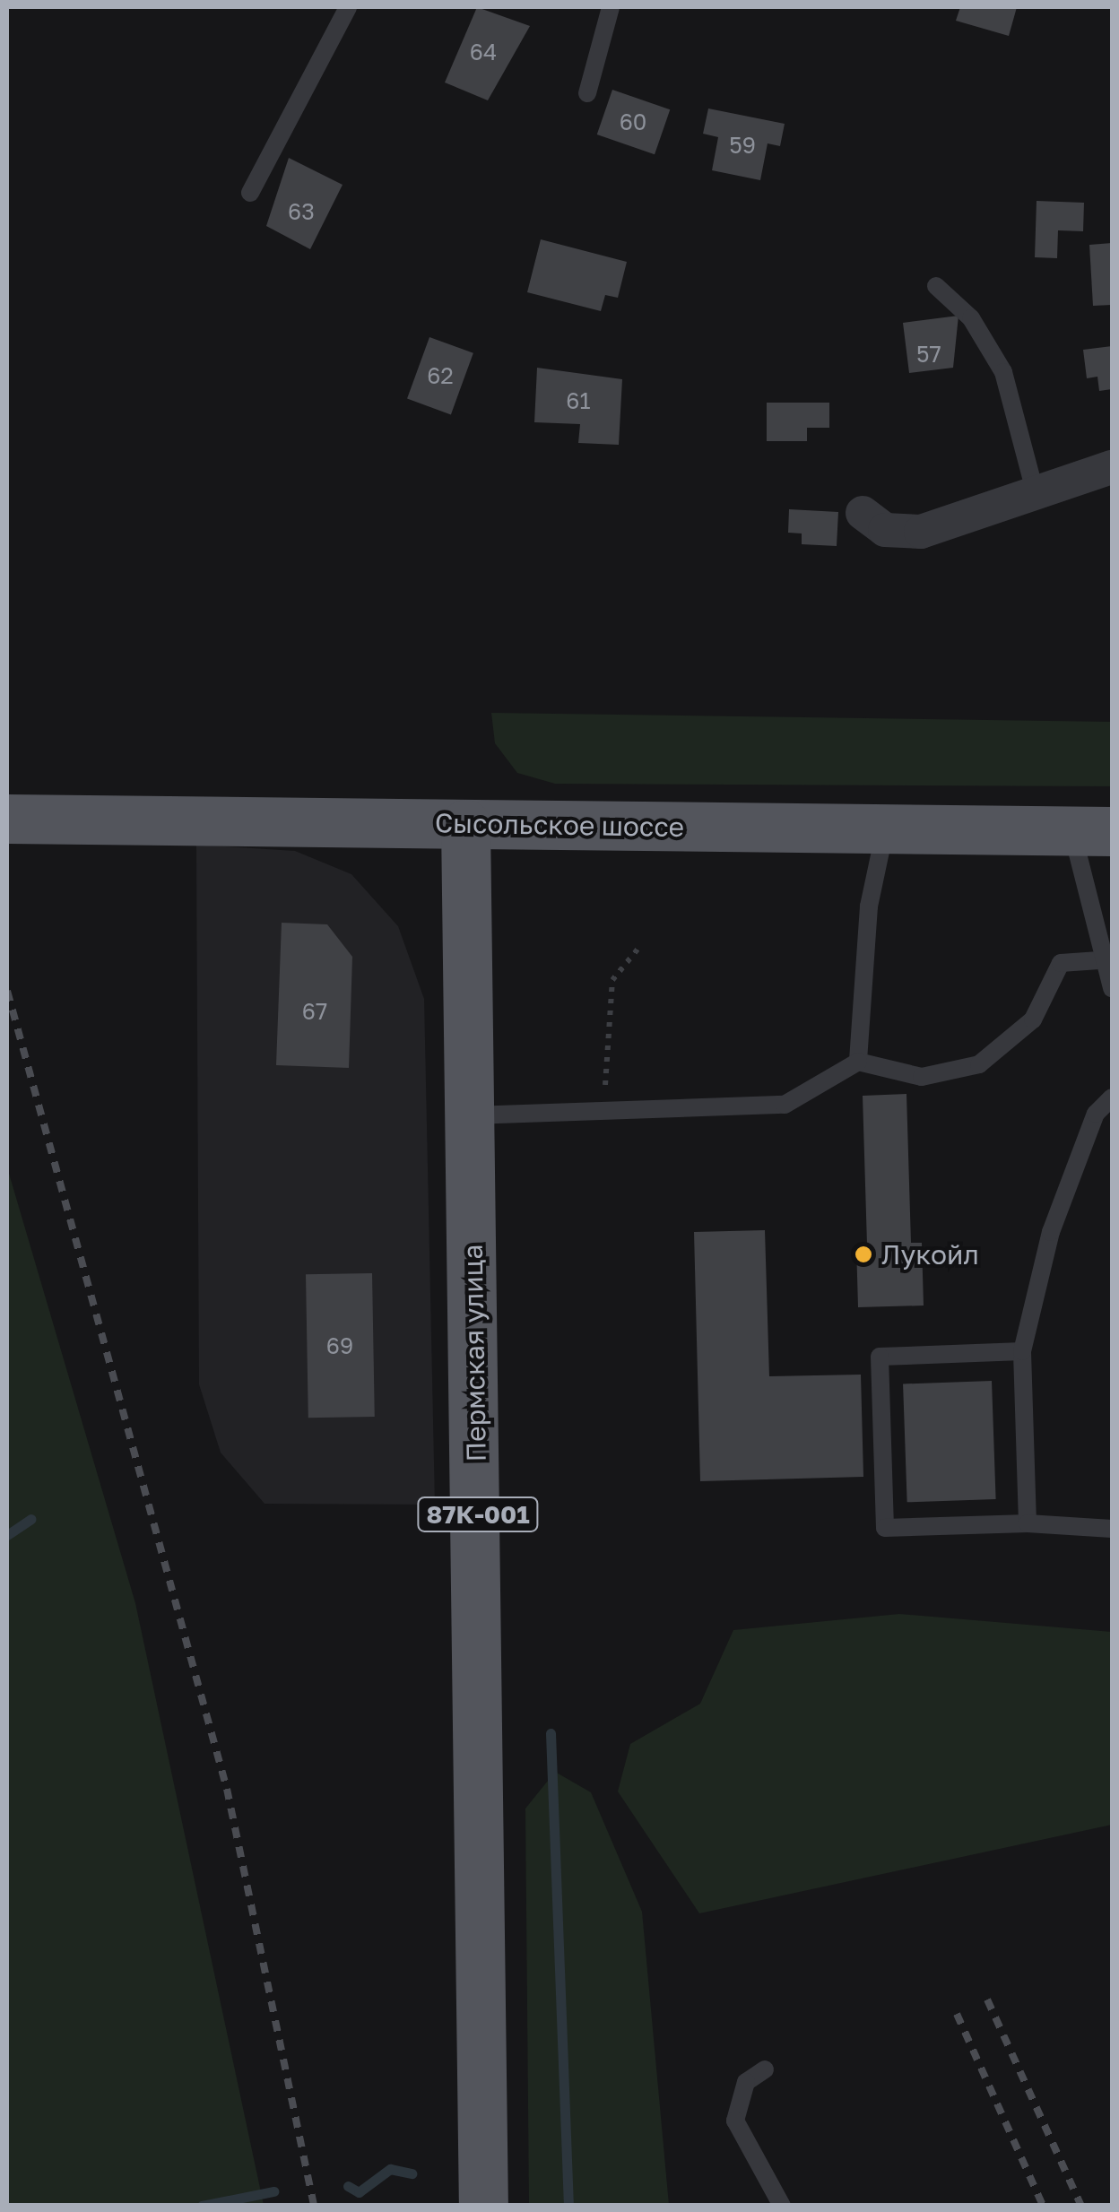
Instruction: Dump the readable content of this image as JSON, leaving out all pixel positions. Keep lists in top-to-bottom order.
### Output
{
  "streets": {
    "main road": ["Сысольское шоссе", "Пермская улица", "87К-001"]
  },
  "crossings": [
    ["Сысольское шоссе", "Пермская улица"]
  ],
  "places": ["Лукойл"],
  "house_numbers": [
    "64",
    "60",
    "59",
    "63",
    "57",
    "62",
    "61",
    "67",
    "69"
  ]
}
